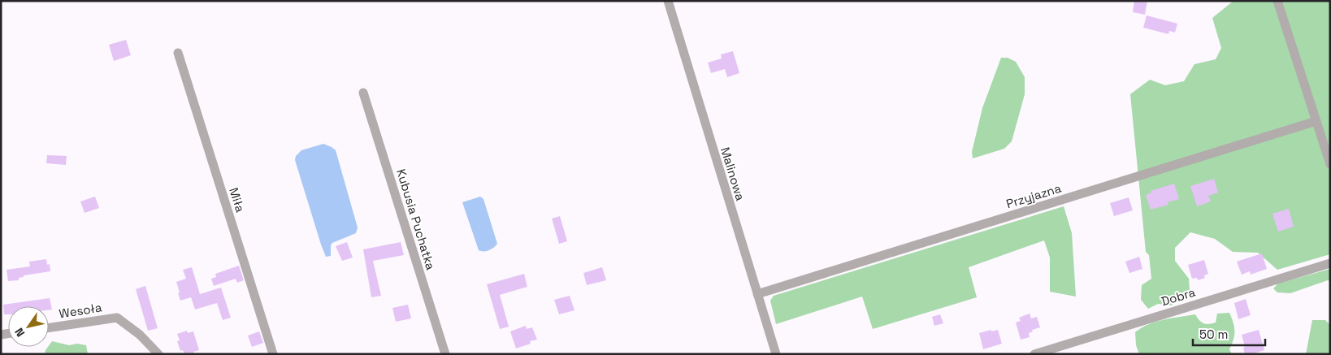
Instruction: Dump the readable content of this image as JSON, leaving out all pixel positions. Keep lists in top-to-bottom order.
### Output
{
  "streets": {
    "street": [
      "Malinowa",
      "Przyjazna",
      "Miła",
      "Kubusia Puchatka",
      "Dobra",
      "Wesoła"
    ]
  },
  "crossings": [
    ["Malinowa", "Przyjazna"]
  ],
  "scale_bar": "50 m",
  "north": "bottom left"
}
